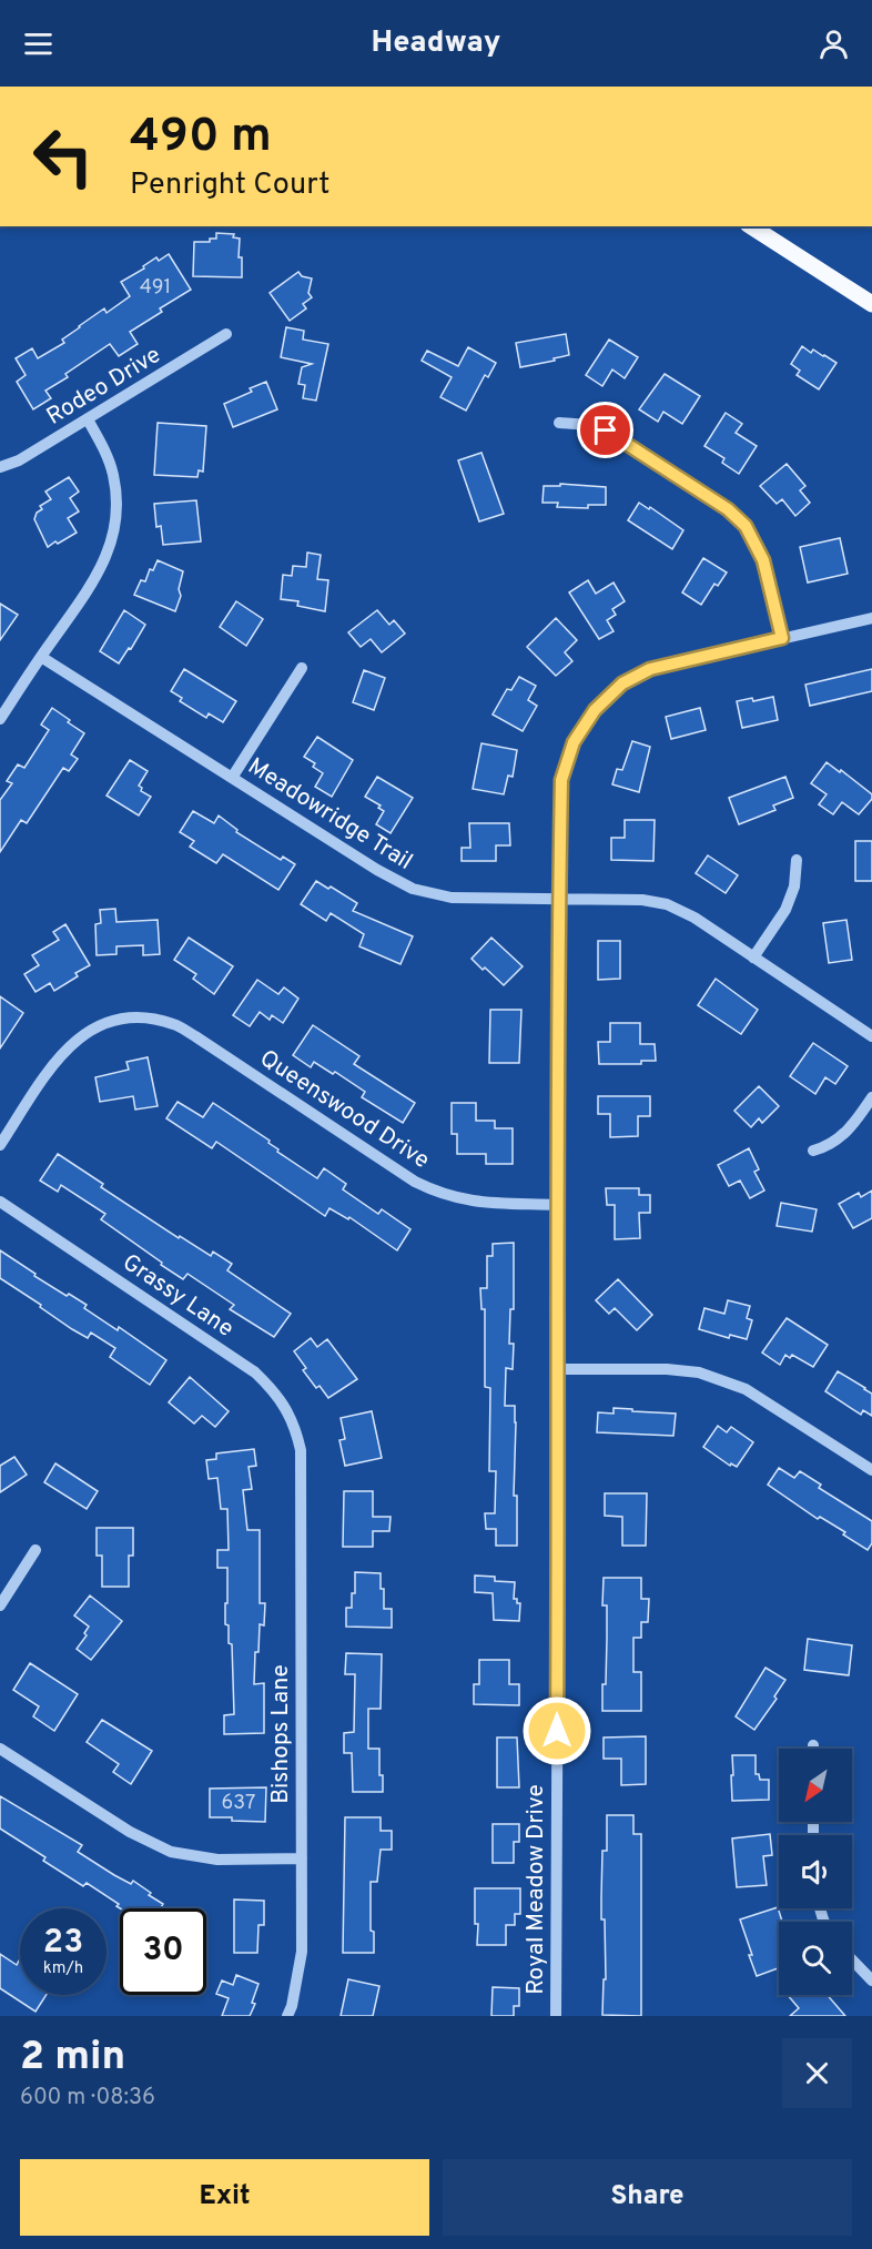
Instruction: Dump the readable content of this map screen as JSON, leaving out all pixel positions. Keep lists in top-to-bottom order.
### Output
{
  "streets": {
    "street": [
      "Rodeo Drive",
      "Meadowridge Trail",
      "Queenswood Drive",
      "Grassy Lane",
      "Bishops Lane",
      "Royal Meadow Drive"
    ]
  },
  "crossings": [
    ["Meadowridge Trail", "Royal Meadow Drive"],
    ["Queenswood Drive", "Royal Meadow Drive"],
    ["Grassy Lane", "Bishops Lane"]
  ],
  "house_numbers": ["491", "637"],
  "north": "bottom left",
  "page": {
    "header": "Headway",
    "turn": ["490 m", "Penright Court"],
    "speed": "23 km/h",
    "limit": "30",
    "heading": ["2 min", "600 m · 08:36"],
    "buttons": ["Exit", "Share"]
  }
}
